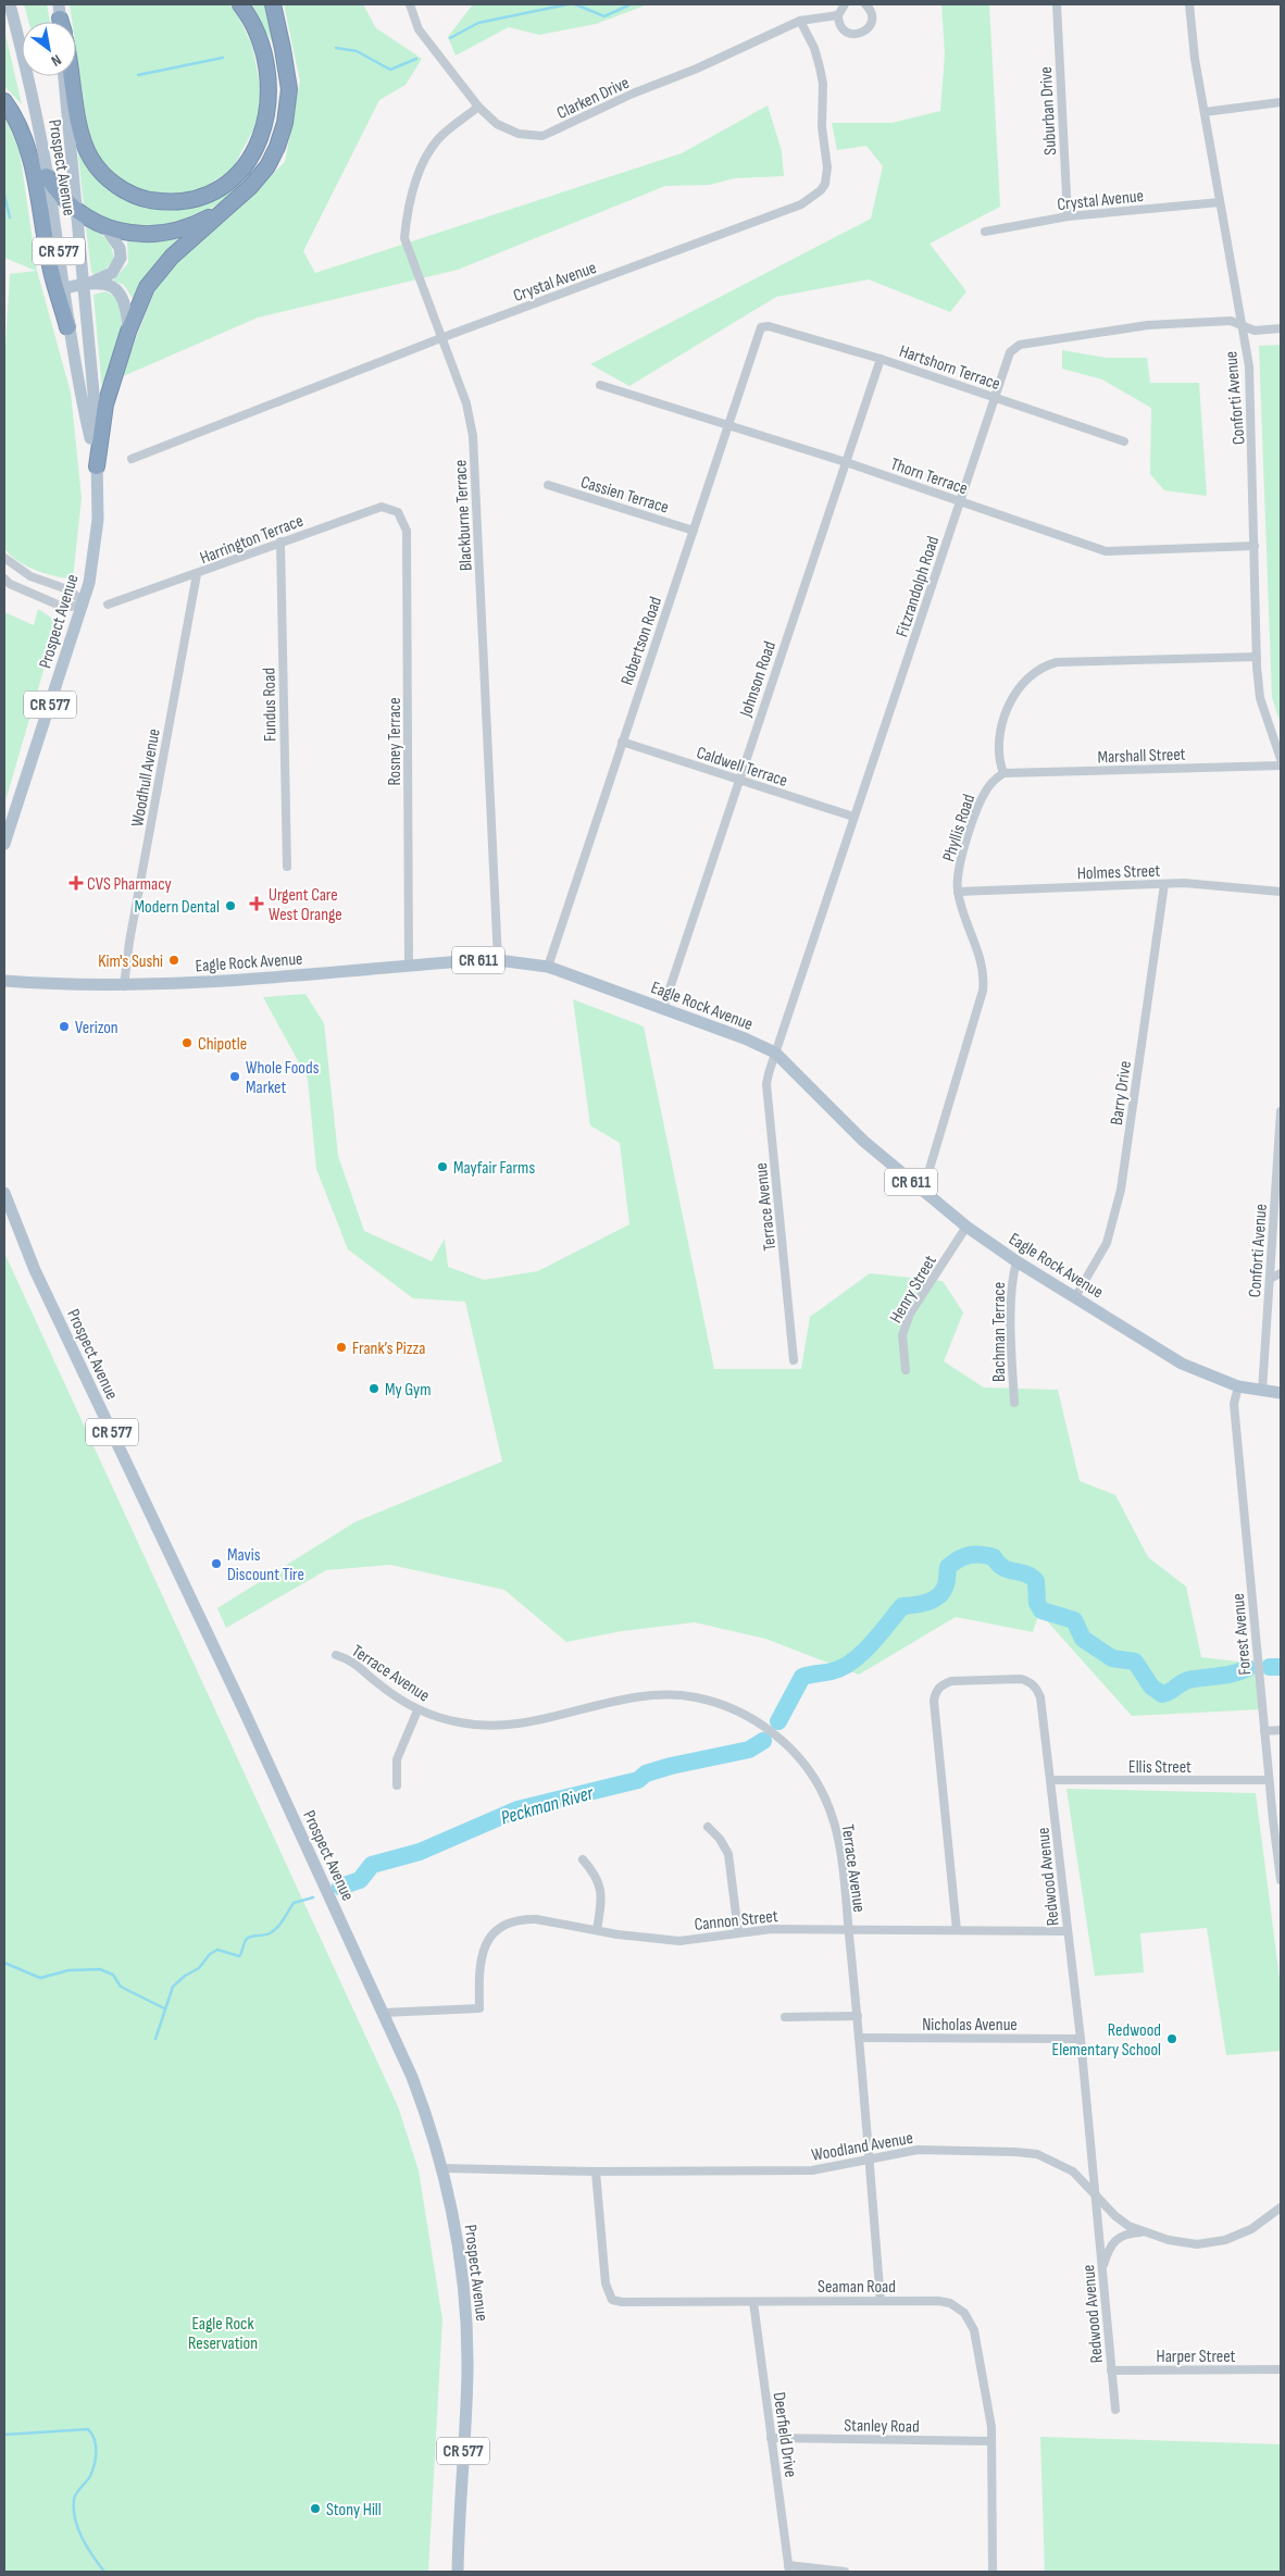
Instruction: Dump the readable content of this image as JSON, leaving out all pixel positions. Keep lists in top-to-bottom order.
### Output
{
  "streets": {
    "main road": [
      "Prospect Avenue",
      "CR 577",
      "CR 611",
      "Eagle Rock Avenue"
    ],
    "street": [
      "Clarken Drive",
      "Suburban Drive",
      "Crystal Avenue",
      "Hartshorn Terrace",
      "Conforti Avenue",
      "Thorn Terrace",
      "Cassien Terrace",
      "Blackburne Terrace",
      "Harrington Terrace",
      "Fitzrandolph Road",
      "Robertson Road",
      "Johnson Road",
      "Fundus Road",
      "Rosney Terrace",
      "Marshall Street",
      "Caldwell Terrace",
      "Woodhull Avenue",
      "Phyllis Road",
      "Holmes Street",
      "Barry Drive",
      "Terrace Avenue",
      "Henry Street",
      "Bachman Terrace",
      "Forest Avenue",
      "Ellis Street",
      "Redwood Avenue",
      "Cannon Street",
      "Nicholas Avenue",
      "Woodland Avenue",
      "Seaman Road",
      "Harper Street",
      "Stanley Road",
      "Deerfield Drive"
    ]
  },
  "crossings": [
    ["Clarken Drive", "Crystal Avenue"],
    ["Clarken Drive", "Blackburne Terrace"],
    ["Suburban Drive", "Crystal Avenue"],
    ["Prospect Avenue", "Cannon Street"],
    ["Prospect Avenue", "Woodland Avenue"],
    ["Crystal Avenue", "Conforti Avenue"],
    ["Crystal Avenue", "Blackburne Terrace"],
    ["Hartshorn Terrace", "Fitzrandolph Road"],
    ["Hartshorn Terrace", "Robertson Road"],
    ["Hartshorn Terrace", "Johnson Road"],
    ["Conforti Avenue", "Thorn Terrace"],
    ["Conforti Avenue", "Fitzrandolph Road"],
    ["Conforti Avenue", "Eagle Rock Avenue"],
    ["Thorn Terrace", "Fitzrandolph Road"],
    ["Thorn Terrace", "Robertson Road"],
    ["Thorn Terrace", "Johnson Road"],
    ["Cassien Terrace", "Robertson Road"],
    ["Blackburne Terrace", "Eagle Rock Avenue"],
    ["Harrington Terrace", "Fundus Road"],
    ["Harrington Terrace", "Rosney Terrace"],
    ["Harrington Terrace", "Woodhull Avenue"],
    ["Fitzrandolph Road", "Caldwell Terrace"],
    ["Fitzrandolph Road", "Eagle Rock Avenue"],
    ["Fitzrandolph Road", "Terrace Avenue"],
    ["Robertson Road", "Caldwell Terrace"],
    ["Robertson Road", "Eagle Rock Avenue"],
    ["Johnson Road", "Caldwell Terrace"],
    ["Johnson Road", "Eagle Rock Avenue"],
    ["Rosney Terrace", "Eagle Rock Avenue"],
    ["Marshall Street", "Phyllis Road"],
    ["Woodhull Avenue", "Eagle Rock Avenue"],
    ["Phyllis Road", "Holmes Street"],
    ["Phyllis Road", "Eagle Rock Avenue"],
    ["Holmes Street", "Barry Drive"],
    ["Eagle Rock Avenue", "Barry Drive"],
    ["Eagle Rock Avenue", "Terrace Avenue"],
    ["Eagle Rock Avenue", "Henry Street"],
    ["Eagle Rock Avenue", "Bachman Terrace"],
    ["Eagle Rock Avenue", "Forest Avenue"],
    ["Terrace Avenue", "Cannon Street"],
    ["Terrace Avenue", "Nicholas Avenue"],
    ["Terrace Avenue", "Woodland Avenue"],
    ["Terrace Avenue", "Seaman Road"],
    ["Forest Avenue", "Ellis Street"],
    ["Ellis Street", "Redwood Avenue"],
    ["Redwood Avenue", "Cannon Street"],
    ["Redwood Avenue", "Nicholas Avenue"],
    ["Redwood Avenue", "Woodland Avenue"],
    ["Redwood Avenue", "Harper Street"],
    ["Woodland Avenue", "Seaman Road"],
    ["Seaman Road", "Stanley Road"],
    ["Seaman Road", "Deerfield Drive"],
    ["Stanley Road", "Deerfield Drive"]
  ],
  "water": ["Peckman River"],
  "parks": ["Eagle Rock Reservation"],
  "places": {
    "health": ["CVS Pharmacy", "Urgent Care West Orange"],
    "other": [
      "Modern Dental",
      "Kim's Sushi",
      "Verizon",
      "Chipotle",
      "Whole Foods Market",
      "Mayfair Farms",
      "Frank’s Pizza",
      "My Gym",
      "Mavis Discount Tire",
      "Redwood Elementary School",
      "Stony Hill"
    ]
  },
  "north": "bottom right"
}
